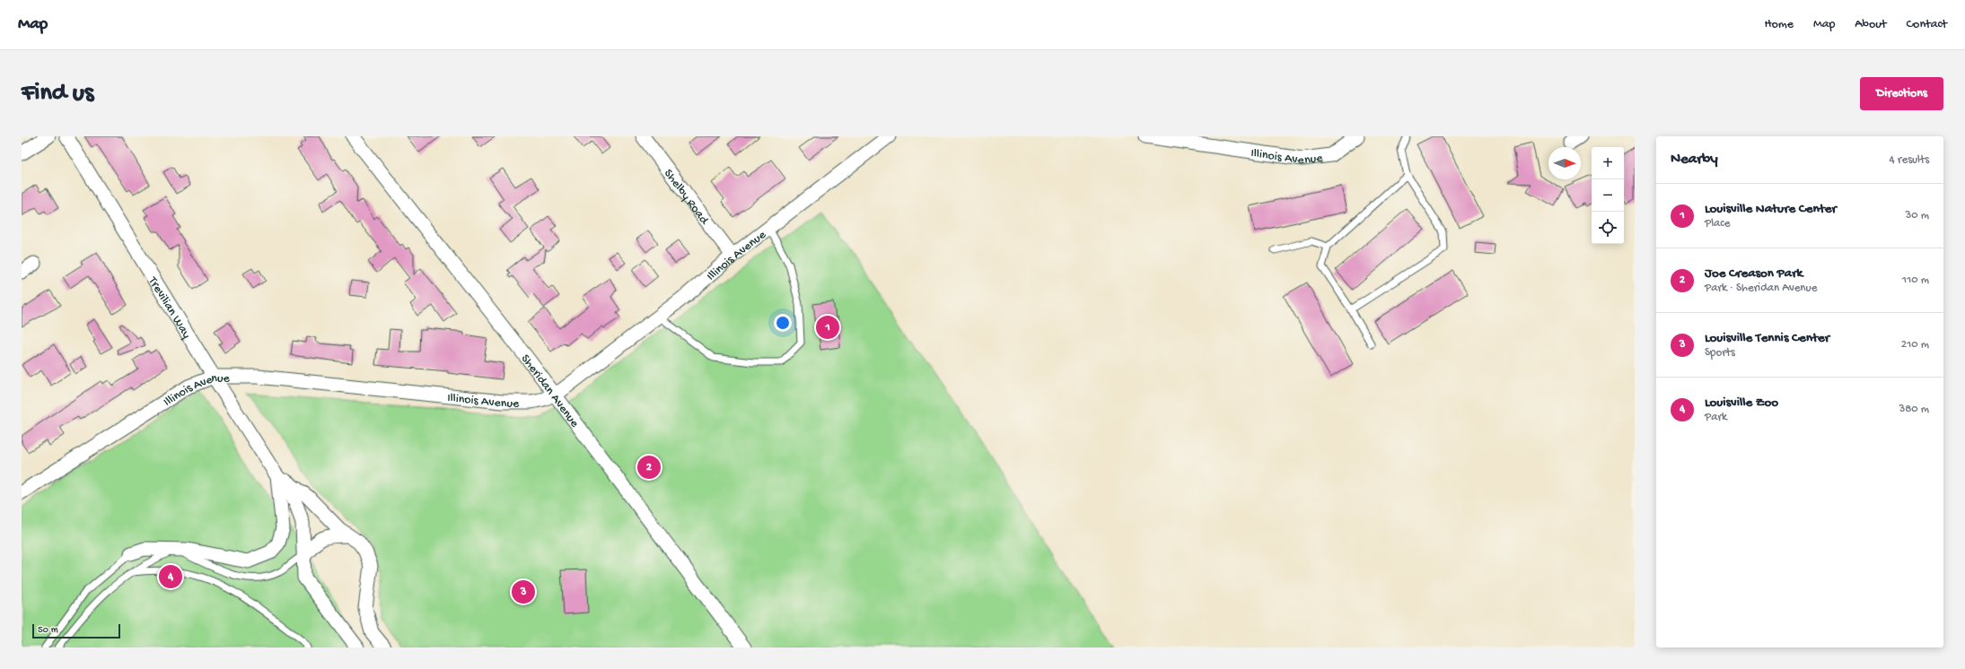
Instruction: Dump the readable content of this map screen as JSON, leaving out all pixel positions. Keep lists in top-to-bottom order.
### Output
{
  "streets": {
    "street": [
      "Illinois Avenue",
      "Shelby Road",
      "Trevilian Way",
      "Sheridan Avenue"
    ]
  },
  "crossings": [
    ["Illinois Avenue", "Shelby Road"],
    ["Illinois Avenue", "Trevilian Way"],
    ["Illinois Avenue", "Sheridan Avenue"]
  ],
  "scale_bar": "50 m",
  "north": "right",
  "page": {
    "header": "Map",
    "nav": [
      "Home",
      "Map",
      "About",
      "Contact"
    ],
    "buttons": "Directions",
    "title": "Find us",
    "heading": ["Nearby", "4 results"],
    "map_buttons": ["+", "−"],
    "list": [
      {
        "mark": "1",
        "name": "Louisville Nature Center",
        "note": "Place",
        "value": "30 m"
      },
      {
        "mark": "2",
        "name": "Joe Creason Park",
        "note": "Park · Sheridan Avenue",
        "value": "110 m"
      },
      {
        "mark": "3",
        "name": "Louisville Tennis Center",
        "note": "Sports",
        "value": "210 m"
      },
      {
        "mark": "4",
        "name": "Louisville Zoo",
        "note": "Park",
        "value": "380 m"
      }
    ],
    "pins": [
      "1",
      "2",
      "4",
      "3"
    ],
    "scale": "50 m"
  }
}
